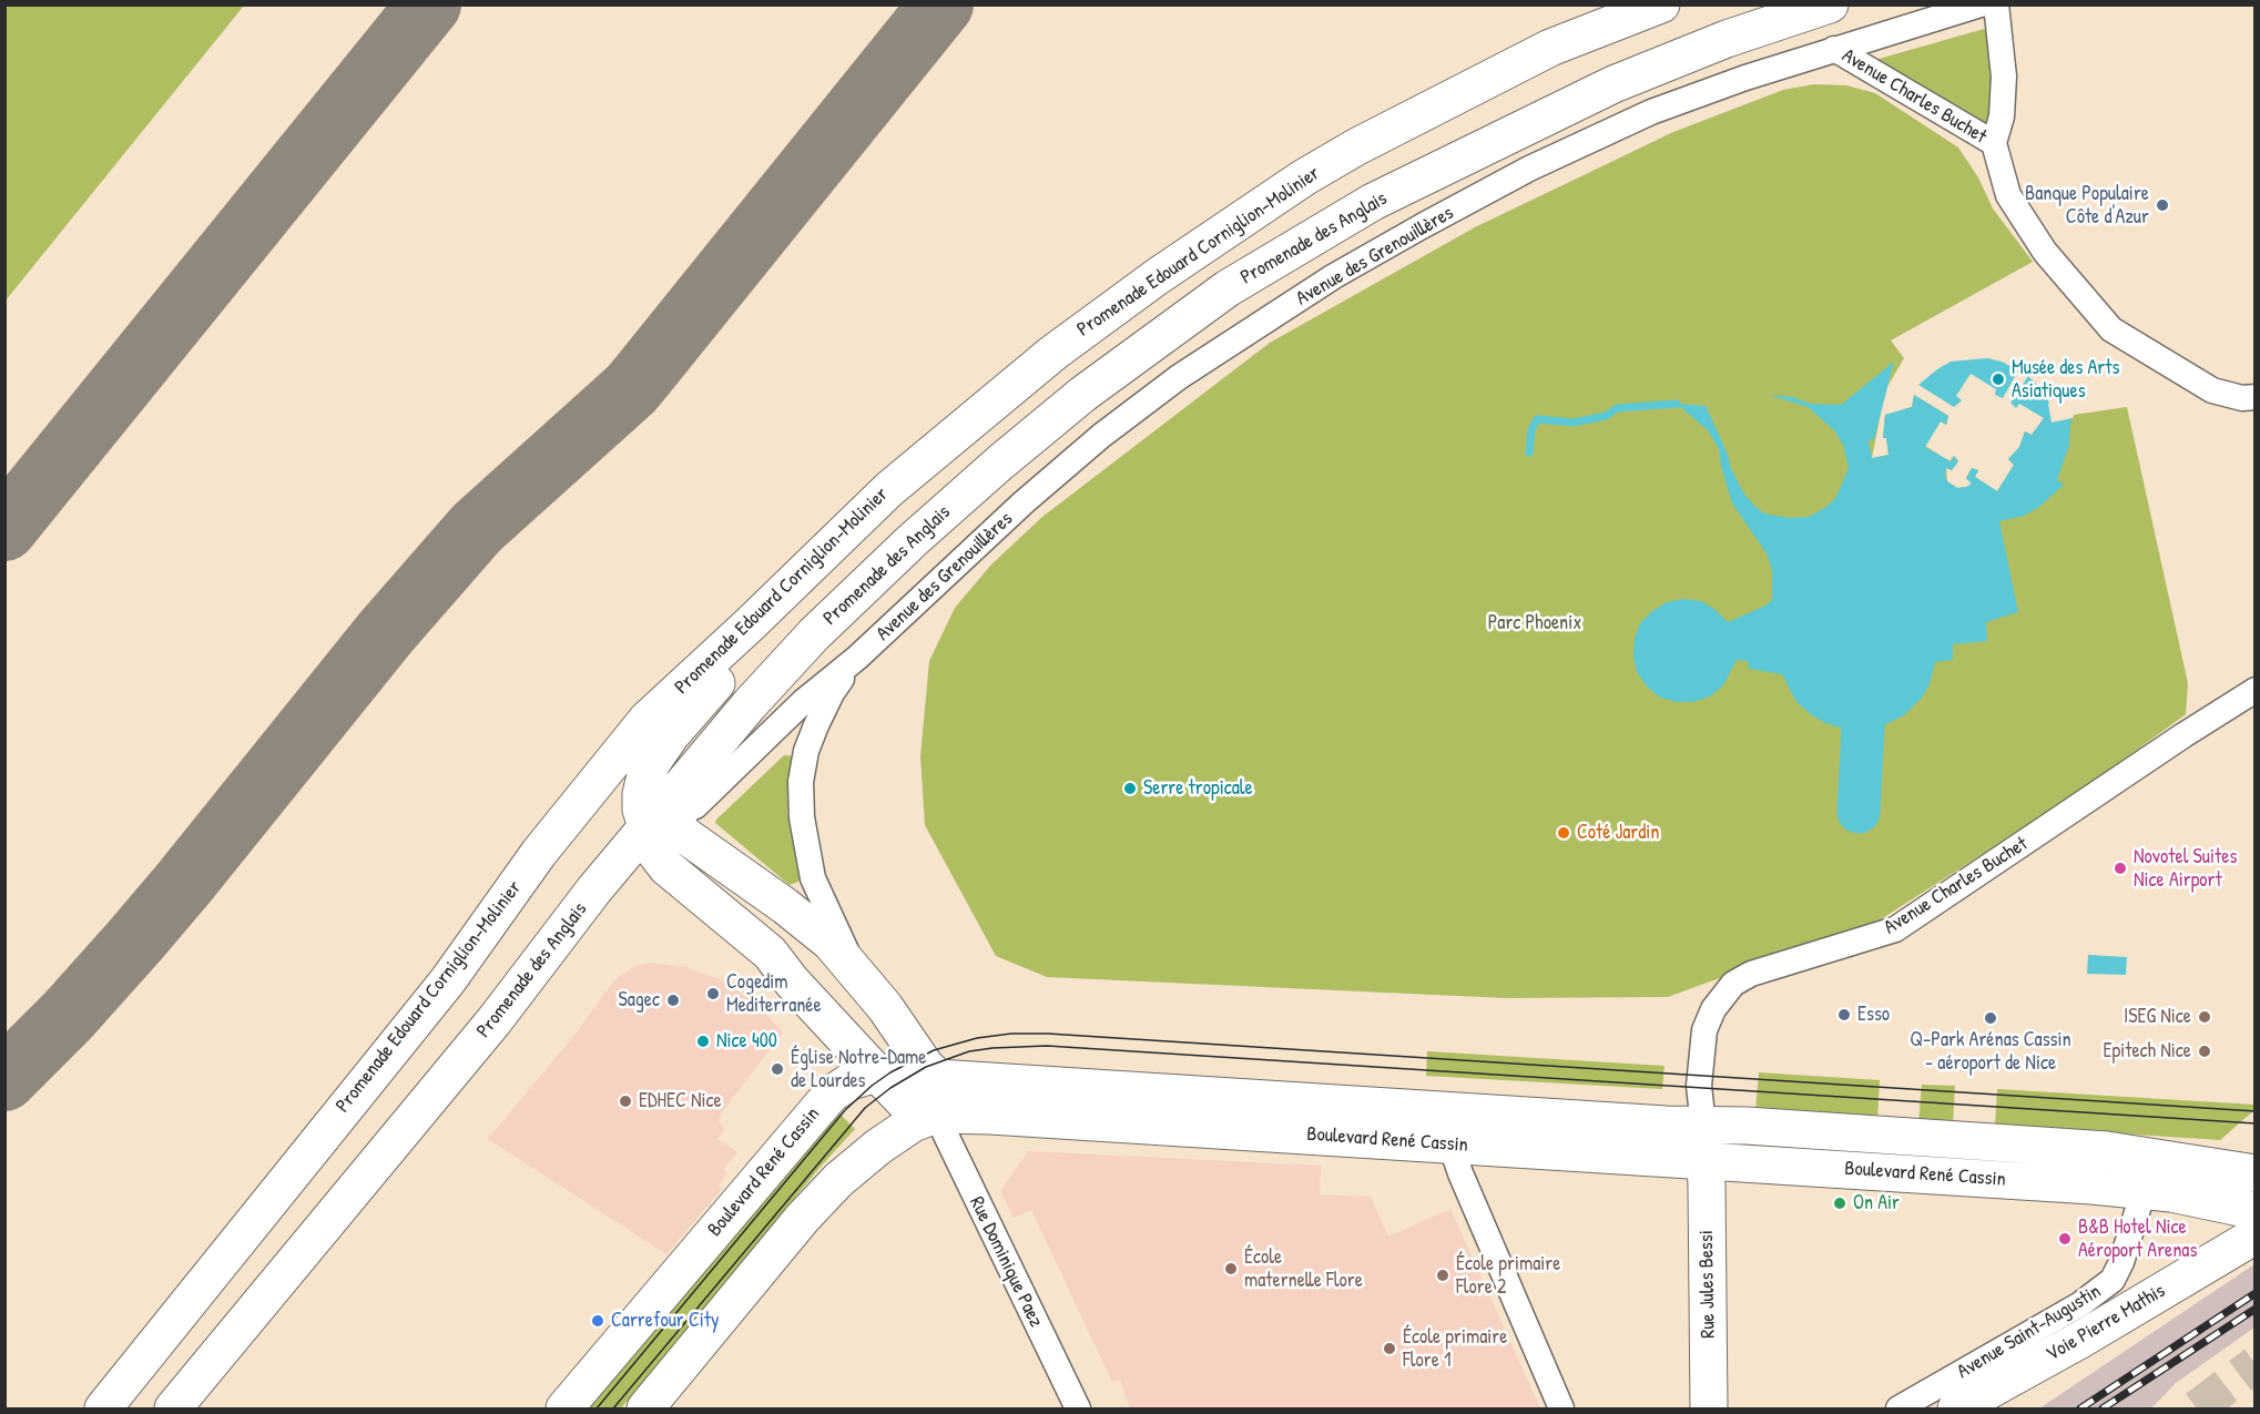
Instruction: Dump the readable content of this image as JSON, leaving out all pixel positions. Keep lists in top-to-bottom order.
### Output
{
  "streets": {
    "main road": [
      "Promenade des Anglais",
      "Promenade Edouard Corniglion-Molinier",
      "Avenue des Grenouillères",
      "Boulevard René Cassin",
      "Rue Jules Bessi",
      "Voie Pierre Mathis"
    ],
    "street": ["Avenue Charles Buchet", "Rue Dominique Paez", "Avenue Saint-Augustin"]
  },
  "crossings": [
    ["Avenue Charles Buchet", "Avenue des Grenouillères"],
    ["Avenue Charles Buchet", "Boulevard René Cassin"],
    ["Avenue Charles Buchet", "Rue Jules Bessi"],
    ["Promenade des Anglais", "Avenue des Grenouillères"],
    ["Avenue des Grenouillères", "Boulevard René Cassin"],
    ["Boulevard René Cassin", "Rue Dominique Paez"],
    ["Boulevard René Cassin", "Rue Jules Bessi"],
    ["Boulevard René Cassin", "Avenue Saint-Augustin"]
  ],
  "parks": ["Parc Phoenix"],
  "places": [
    "Banque Populaire Côte d'Azur",
    "Musée des Arts Asiatiques",
    "Serre tropicale",
    "Coté Jardin",
    "Novotel Suites Nice Airport",
    "Cogedim Mediterranée",
    "Sagec",
    "Esso",
    "ISEG Nice",
    "Q-Park Arénas Cassin - aéroport de Nice",
    "Nice 400",
    "Epitech Nice",
    "Église Notre-Dame de Lourdes",
    "EDHEC Nice",
    "On Air",
    "B&B Hotel Nice Aéroport Arenas",
    "École maternelle Flore",
    "École primaire Flore 2",
    "Carrefour City",
    "École primaire Flore 1"
  ]
}
